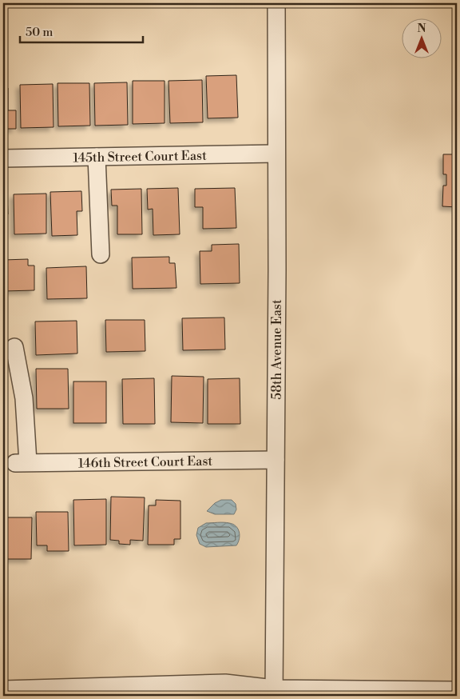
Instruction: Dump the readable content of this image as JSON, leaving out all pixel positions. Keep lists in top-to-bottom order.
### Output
{
  "streets": {
    "street": ["145th Street Court East", "58th Avenue East", "146th Street Court East"]
  },
  "crossings": [
    ["145th Street Court East", "58th Avenue East"],
    ["58th Avenue East", "146th Street Court East"]
  ],
  "scale_bar": "50 m",
  "north": "top"
}
